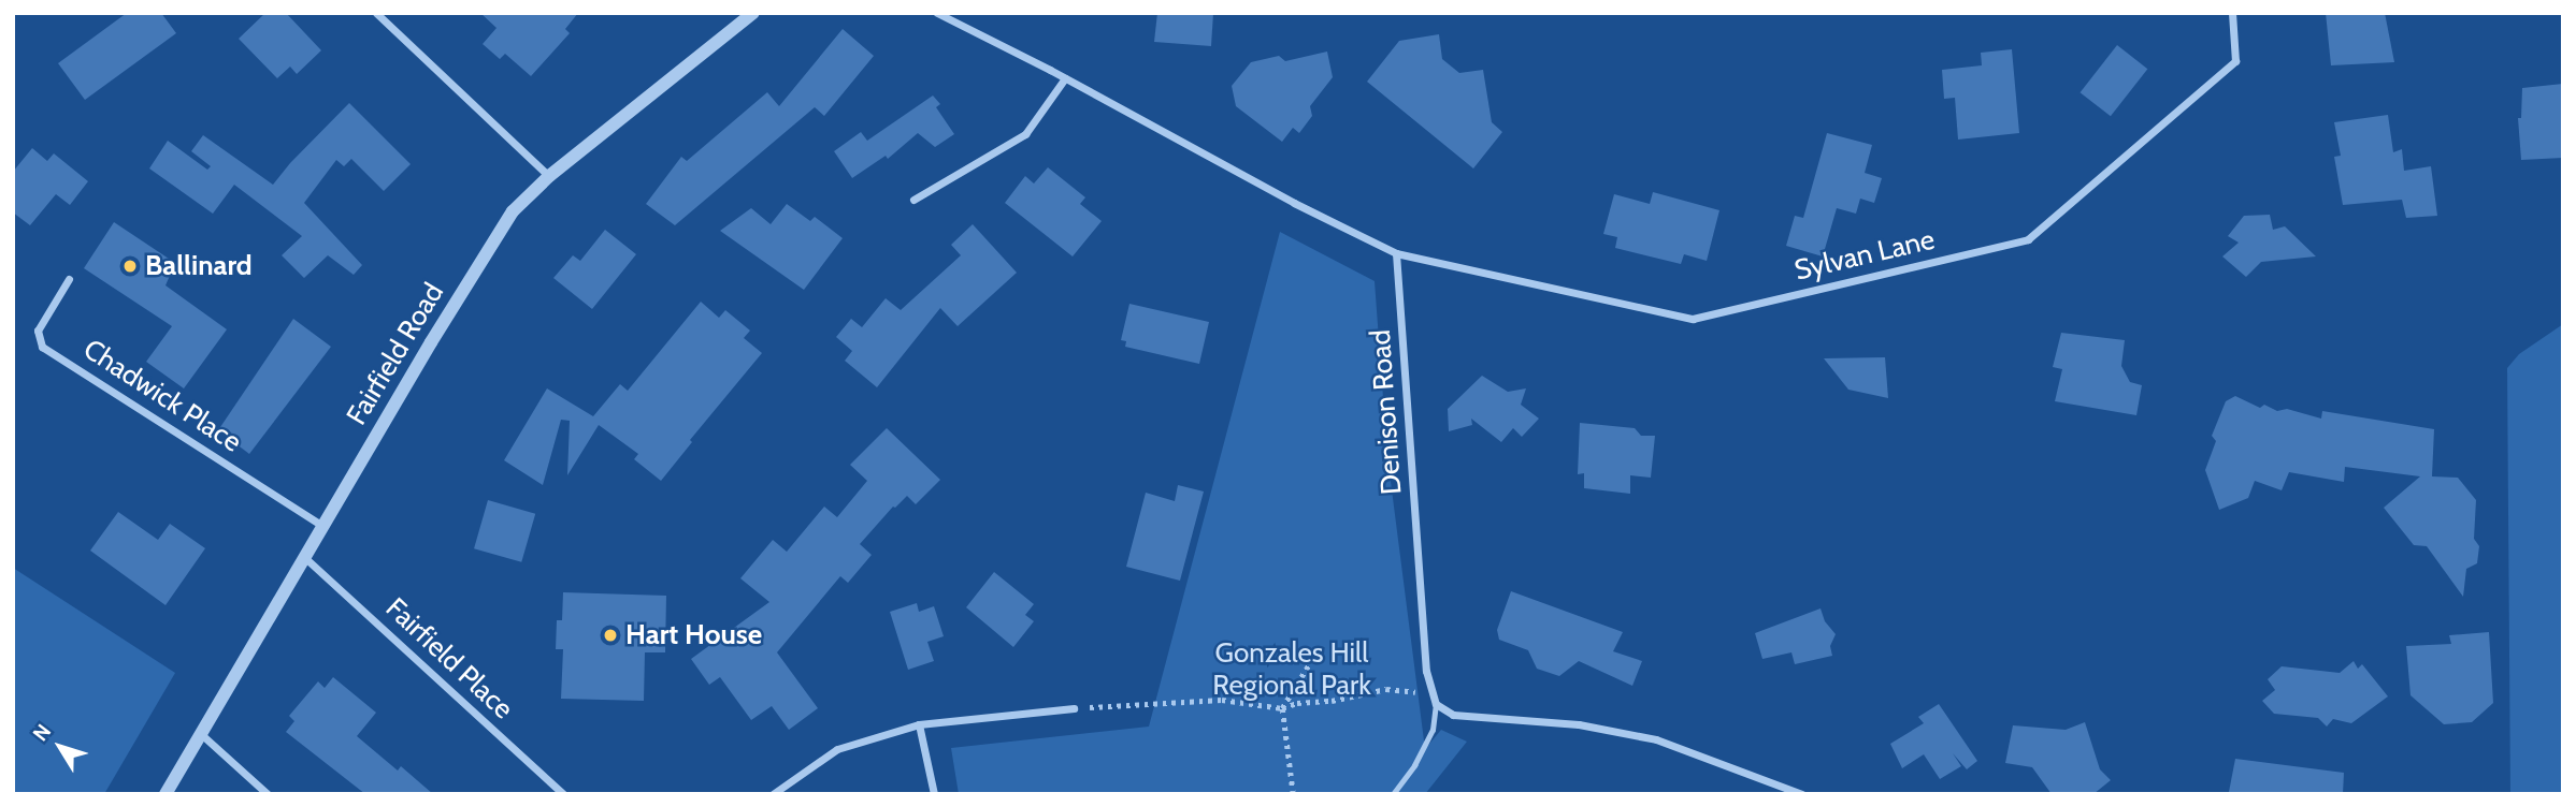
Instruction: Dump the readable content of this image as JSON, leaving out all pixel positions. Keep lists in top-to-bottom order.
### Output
{
  "streets": {
    "street": [
      "Sylvan Lane",
      "Fairfield Road",
      "Chadwick Place",
      "Denison Road",
      "Fairfield Place"
    ]
  },
  "crossings": [
    ["Sylvan Lane", "Denison Road"],
    ["Fairfield Road", "Chadwick Place"],
    ["Fairfield Road", "Fairfield Place"]
  ],
  "parks": ["Gonzales Hill Regional Park"],
  "places": ["Ballinard", "Hart House"],
  "north": "top left"
}
